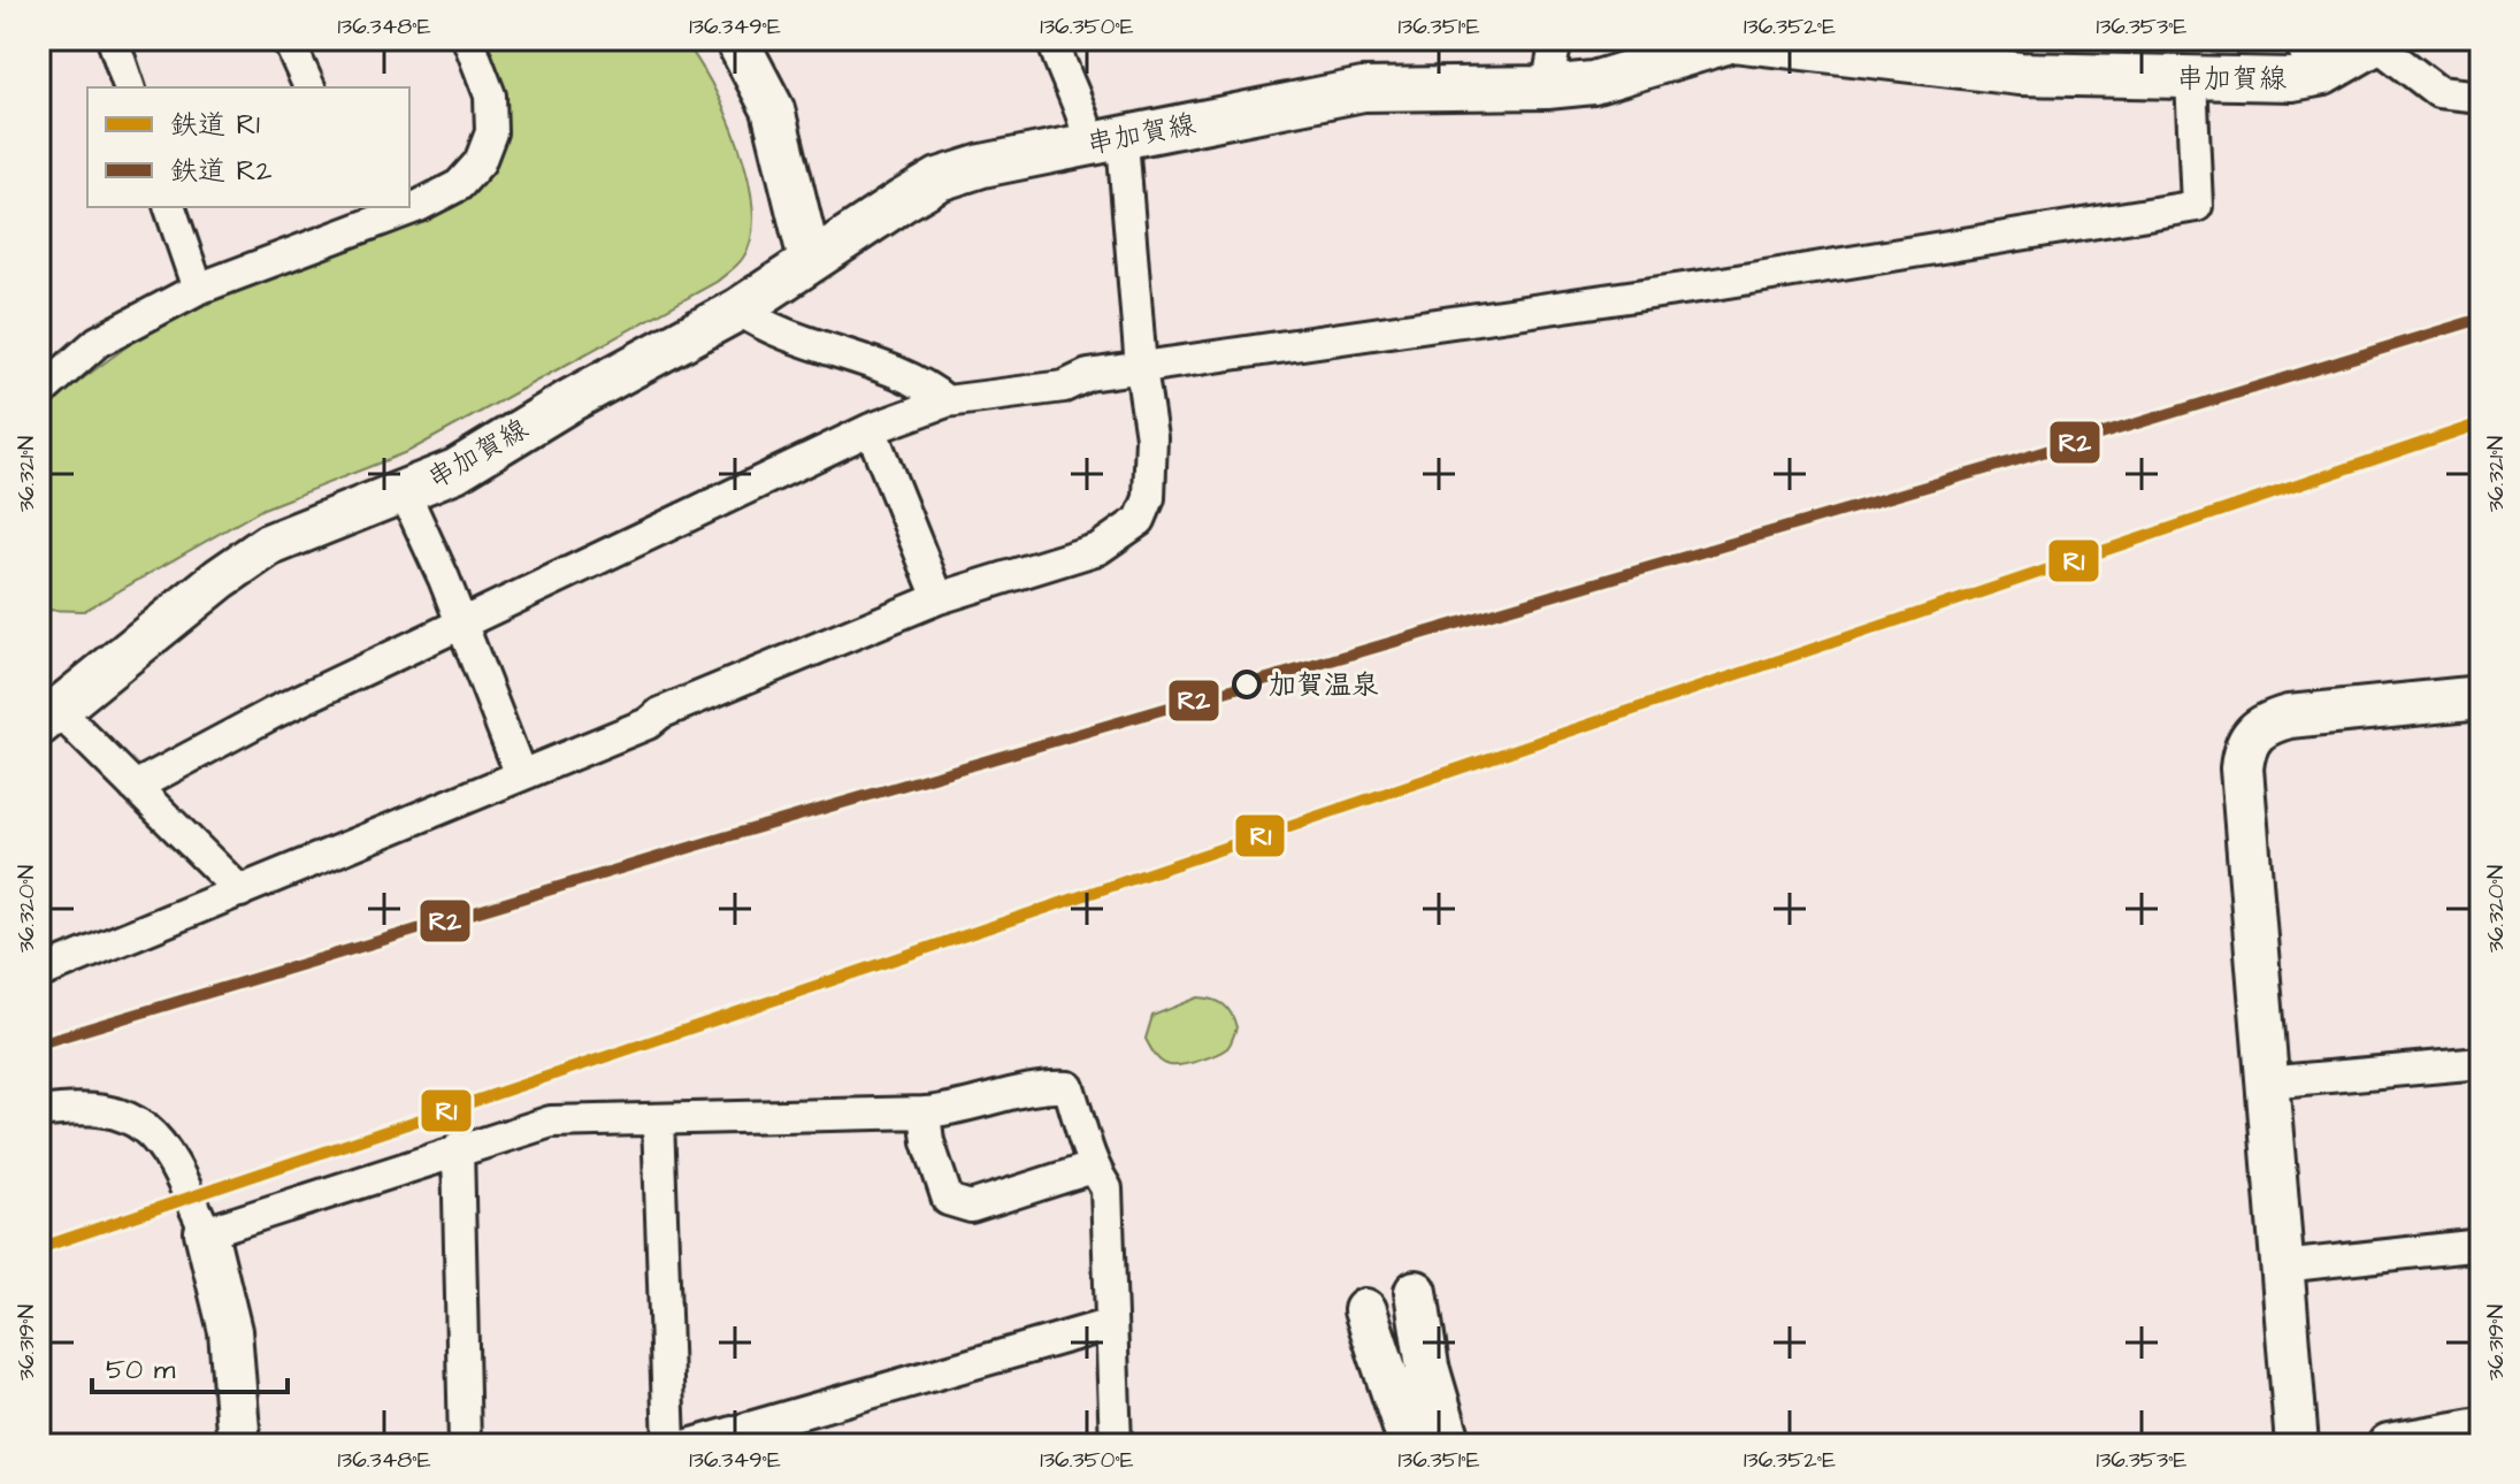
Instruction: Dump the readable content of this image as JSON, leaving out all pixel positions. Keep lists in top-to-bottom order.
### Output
{
  "streets": {
    "main road": ["串加賀線"]
  },
  "places": ["加賀温泉"],
  "lines": ["rail line R2", "rail line R1"],
  "legend": ["鉄道 R1", "鉄道 R2"],
  "scale_bar": "50 m",
  "coordinates": [
    "136.348°E",
    "136.349°E",
    "136.350°E",
    "136.351°E",
    "136.352°E",
    "136.353°E",
    "36.321°N",
    "36.320°N",
    "36.319°N"
  ]
}
